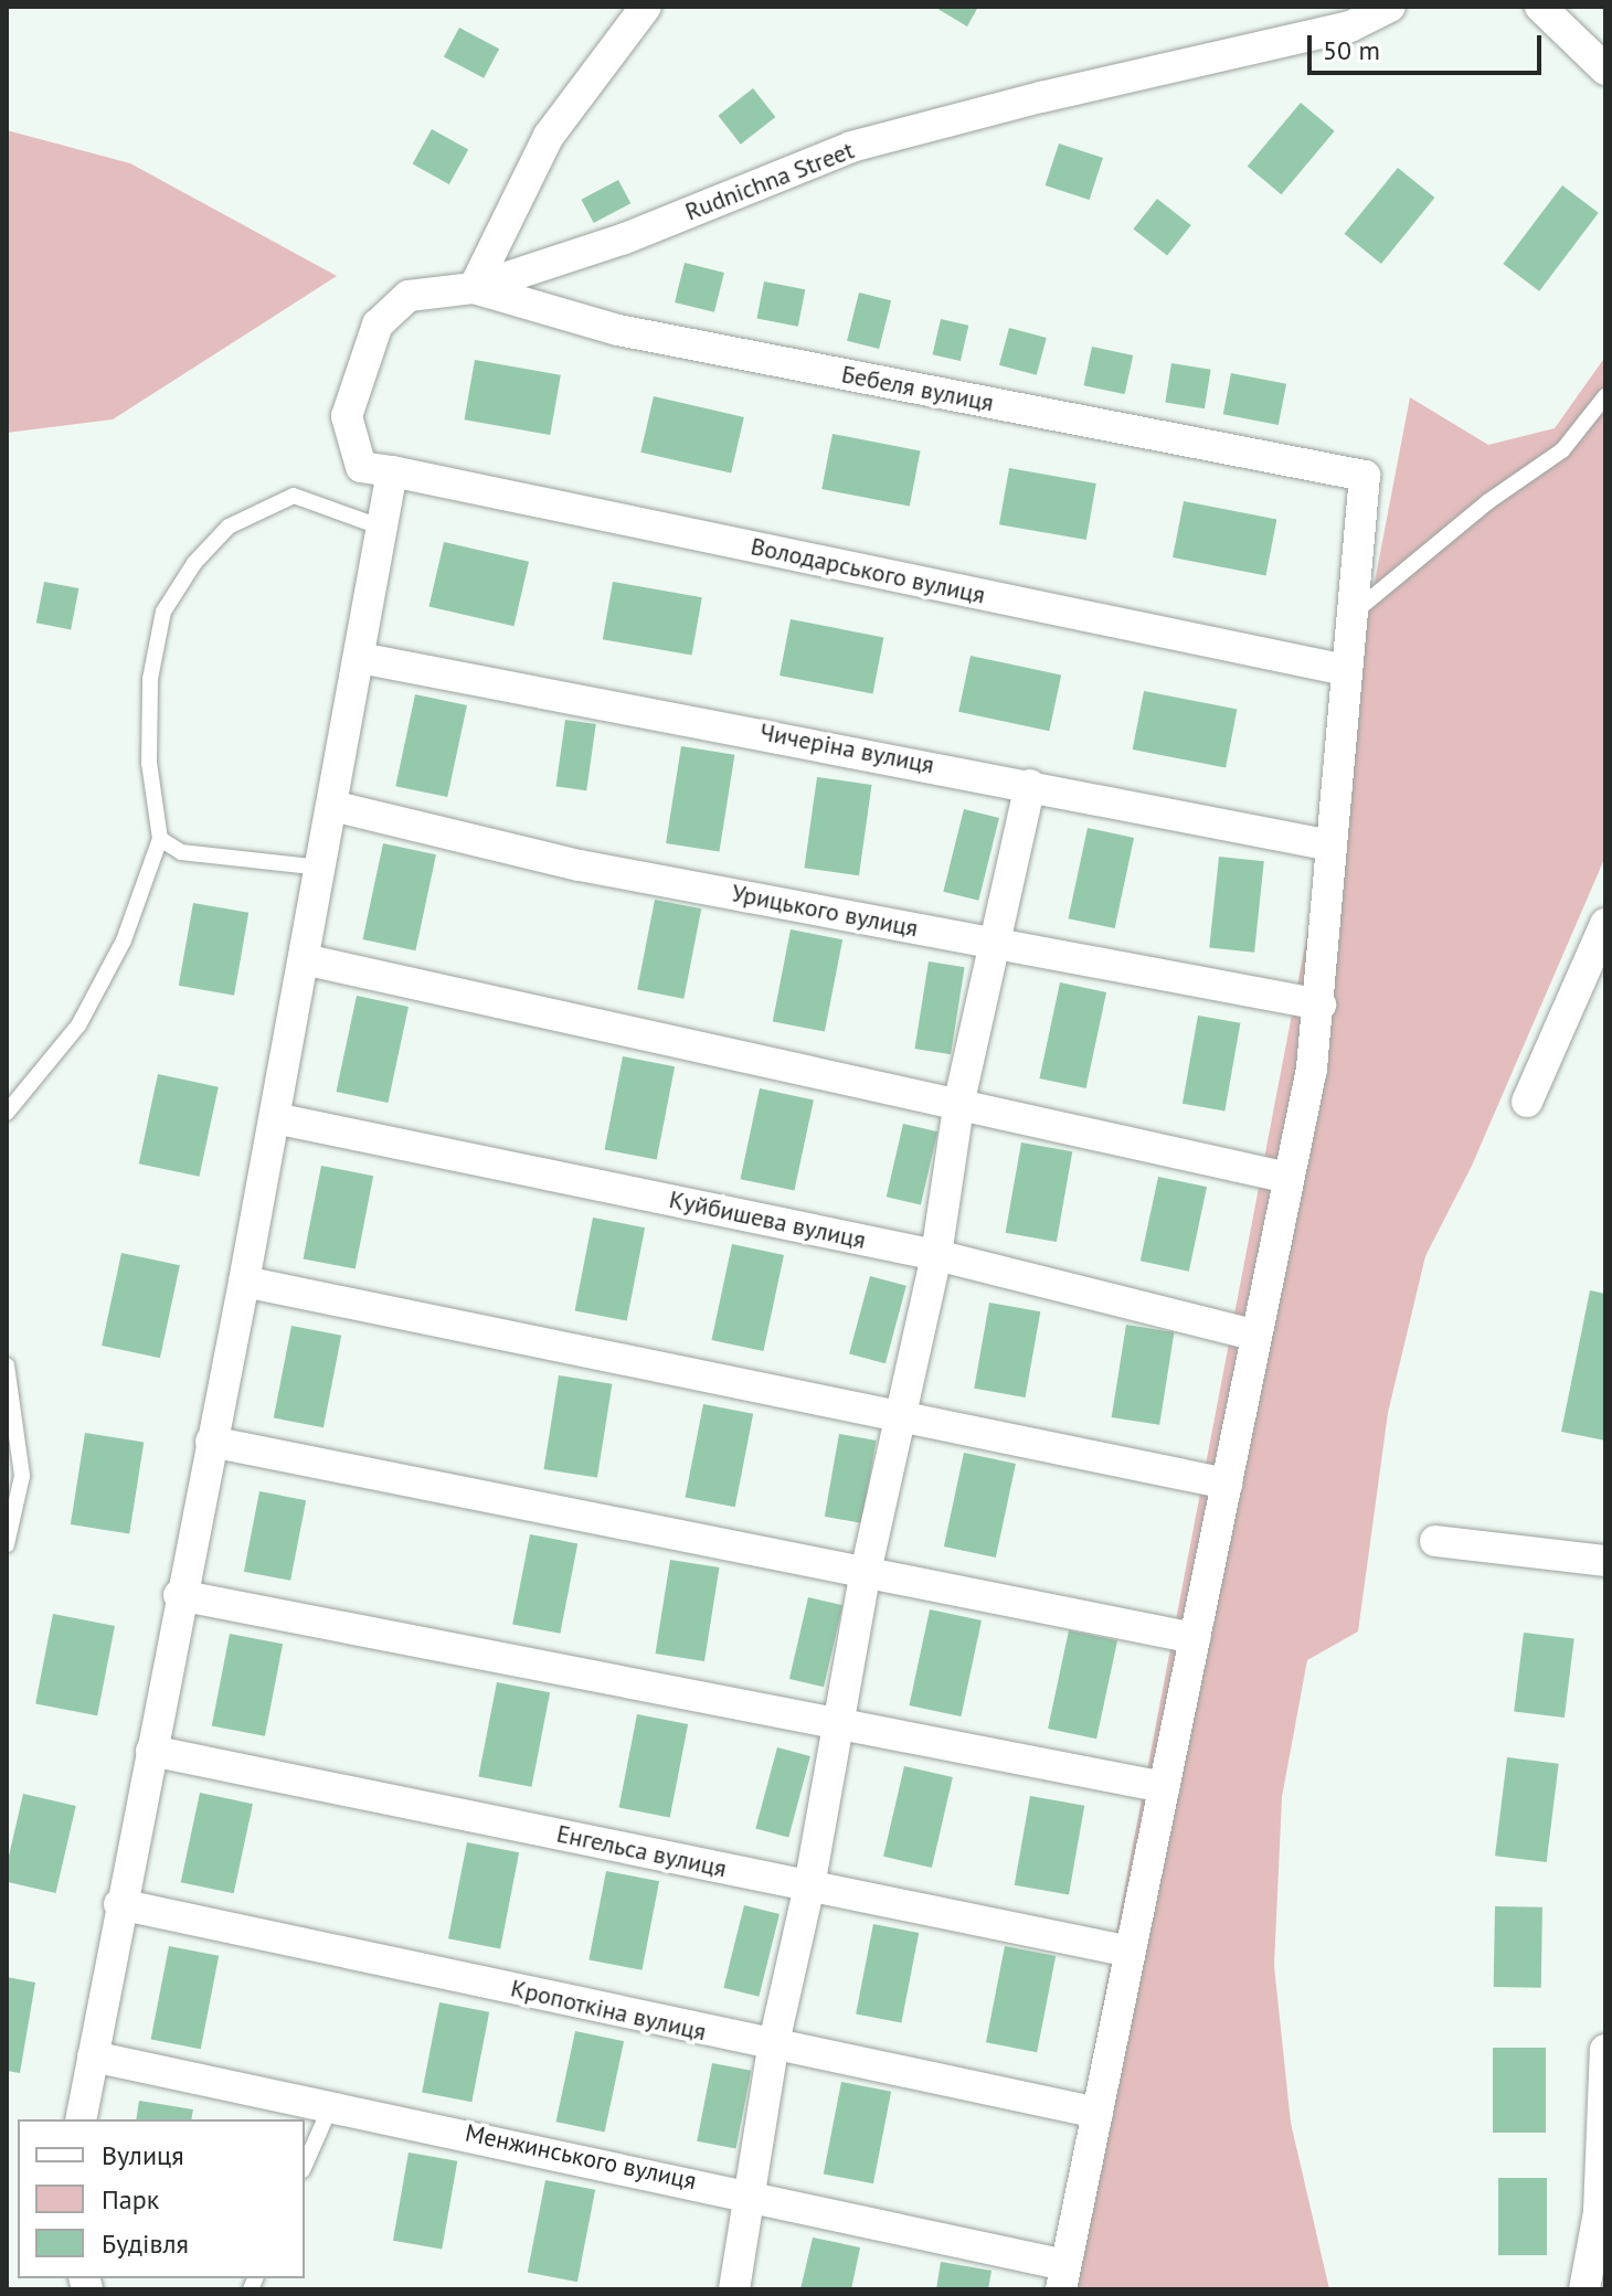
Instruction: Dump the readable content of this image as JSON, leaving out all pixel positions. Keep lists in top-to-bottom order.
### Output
{
  "streets": {
    "street": [
      "Rudnichna Street",
      "Бебеля вулиця",
      "Володарського вулиця",
      "Чичеріна вулиця",
      "Урицького вулиця",
      "Куйбишева вулиця",
      "Енгельса вулиця",
      "Кропоткіна вулиця",
      "Менжинського вулиця"
    ]
  },
  "crossings": [
    ["Rudnichna Street", "Бебеля вулиця"],
    ["Rudnichna Street", "Володарського вулиця"],
    ["Бебеля вулиця", "Володарського вулиця"]
  ],
  "legend": ["Вулиця", "Парк", "Будівля"],
  "scale_bar": "50 m"
}
